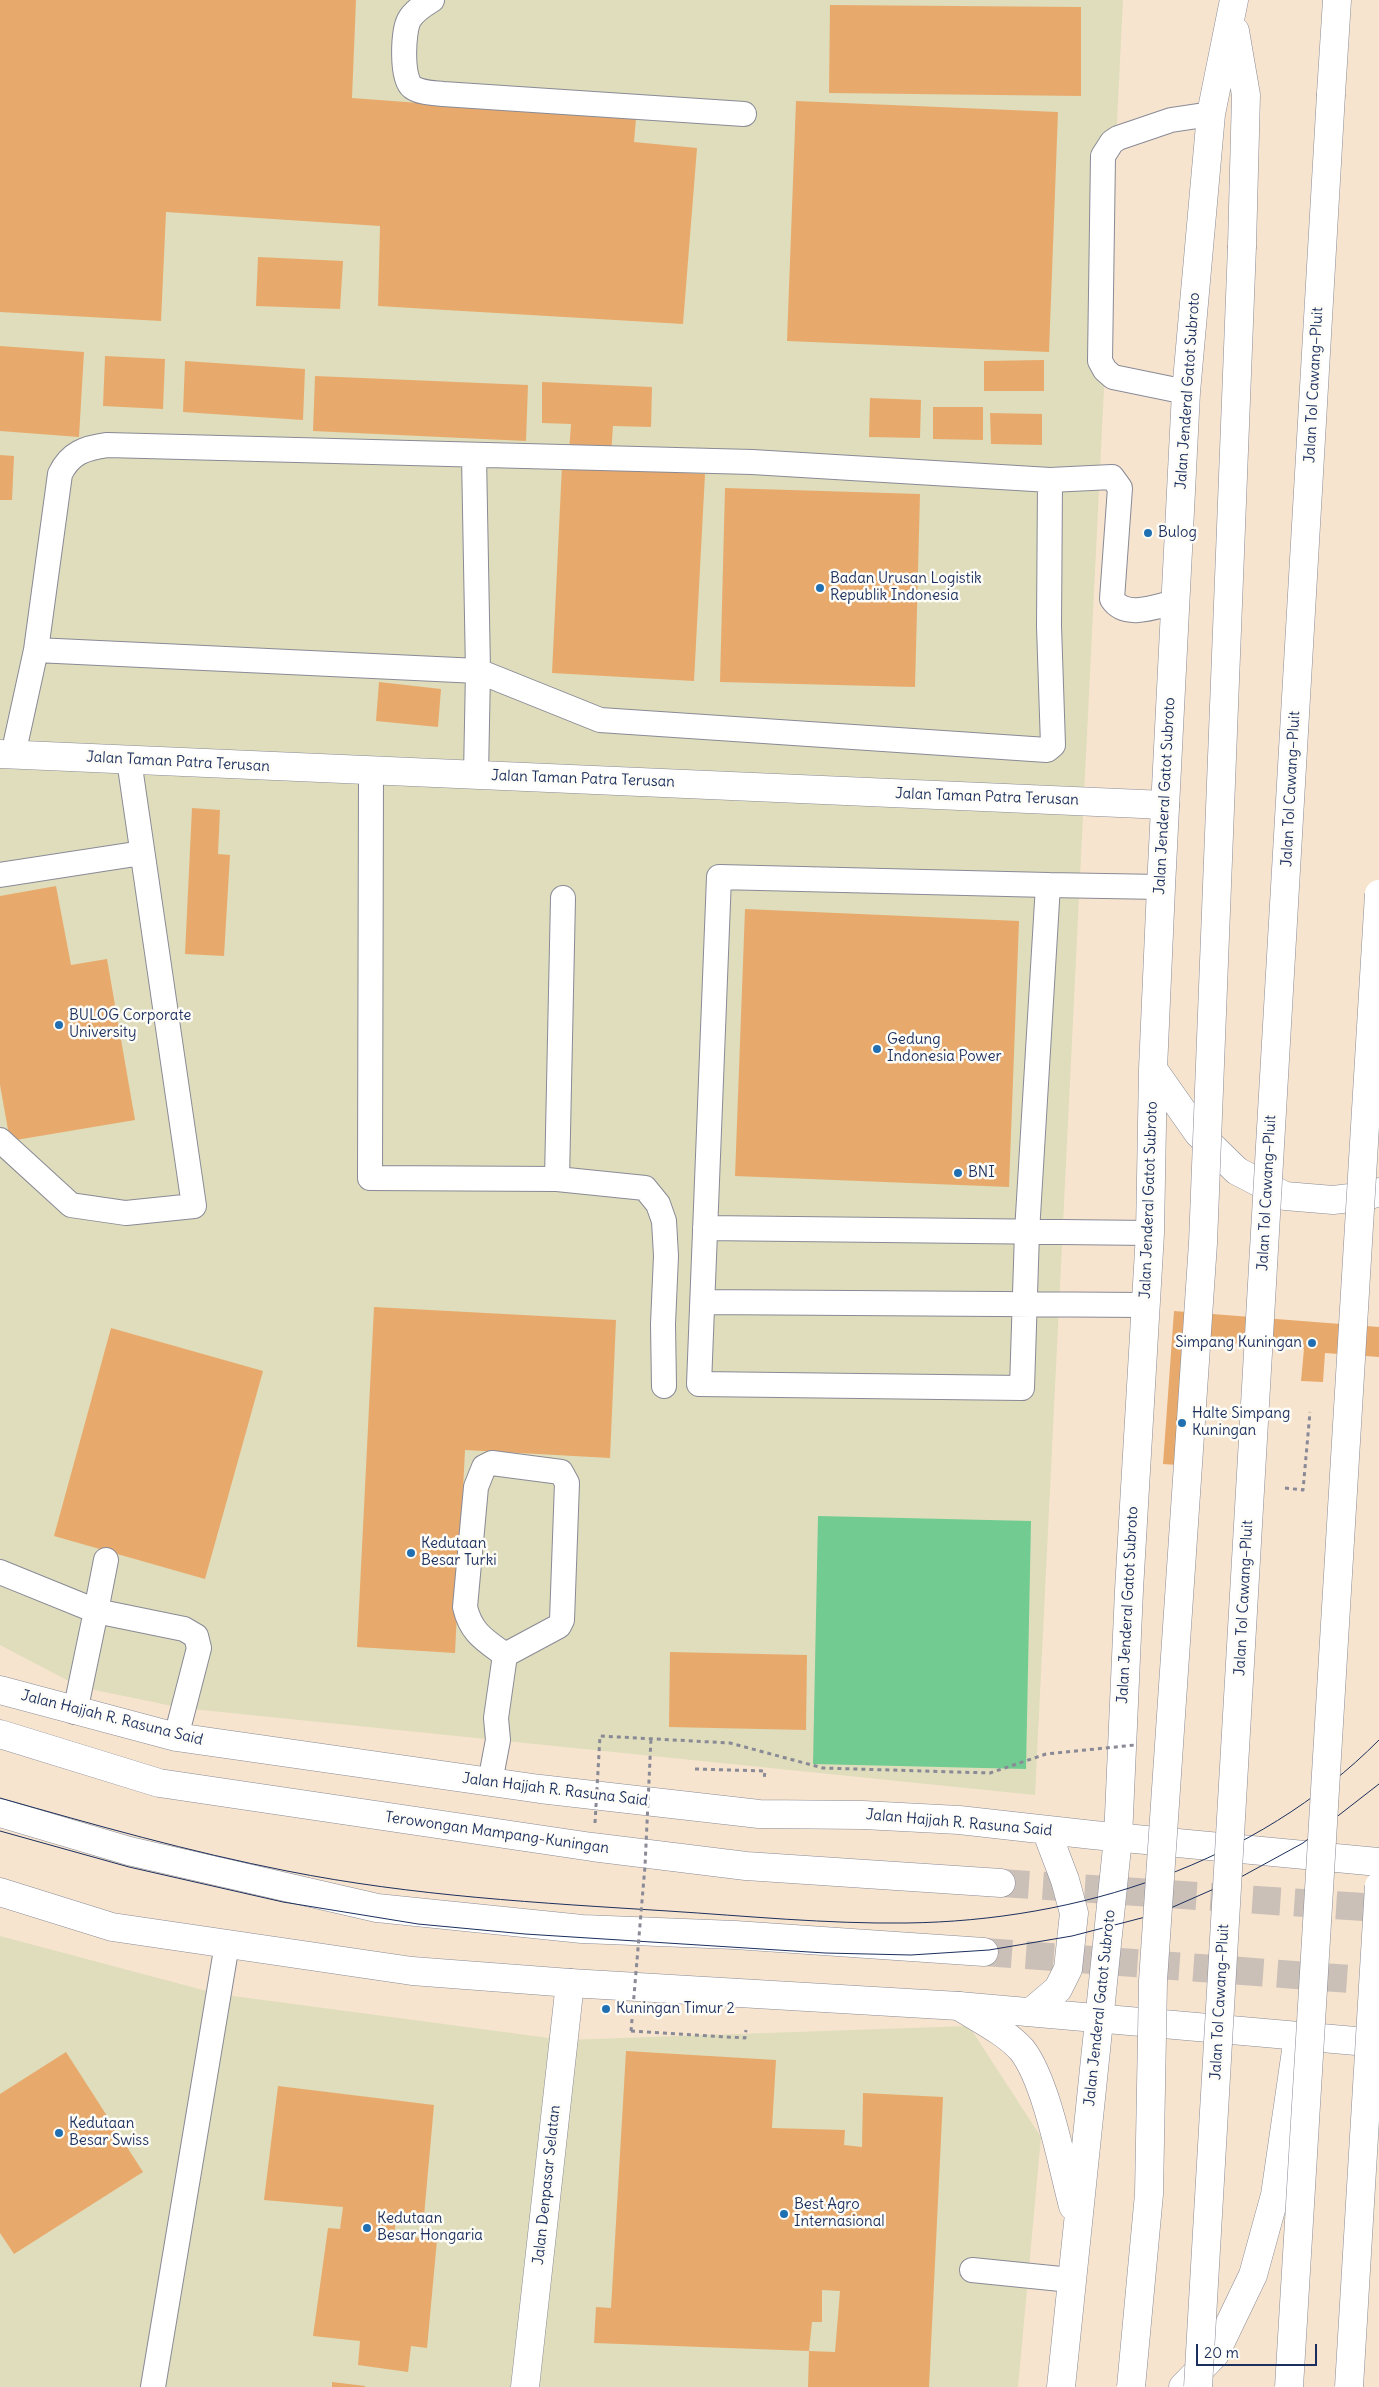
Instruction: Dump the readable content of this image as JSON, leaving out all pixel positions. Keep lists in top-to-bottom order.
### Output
{
  "streets": {
    "main road": [
      "Jalan Tol Cawang–Pluit",
      "Jalan Jenderal Gatot Subroto",
      "Jalan Taman Patra Terusan",
      "Jalan Hajjah R. Rasuna Said",
      "Terowongan Mampang-Kuningan",
      "Jalan Denpasar Selatan"
    ]
  },
  "crossings": [
    ["Jalan Jenderal Gatot Subroto", "Jalan Taman Patra Terusan"],
    ["Jalan Jenderal Gatot Subroto", "Jalan Hajjah R. Rasuna Said"]
  ],
  "places": [
    "Bulog",
    "Badan Urusan Logistik Republik Indonesia",
    "BULOG Corporate University",
    "Gedung Indonesia Power",
    "BNI",
    "Simpang Kuningan",
    "Halte Simpang Kuningan",
    "Kedutaan Besar Turki",
    "Kuningan Timur 2",
    "Kedutaan Besar Swiss",
    "Best Agro Internasional",
    "Kedutaan Besar Hongaria"
  ],
  "scale_bar": "20 m"
}
